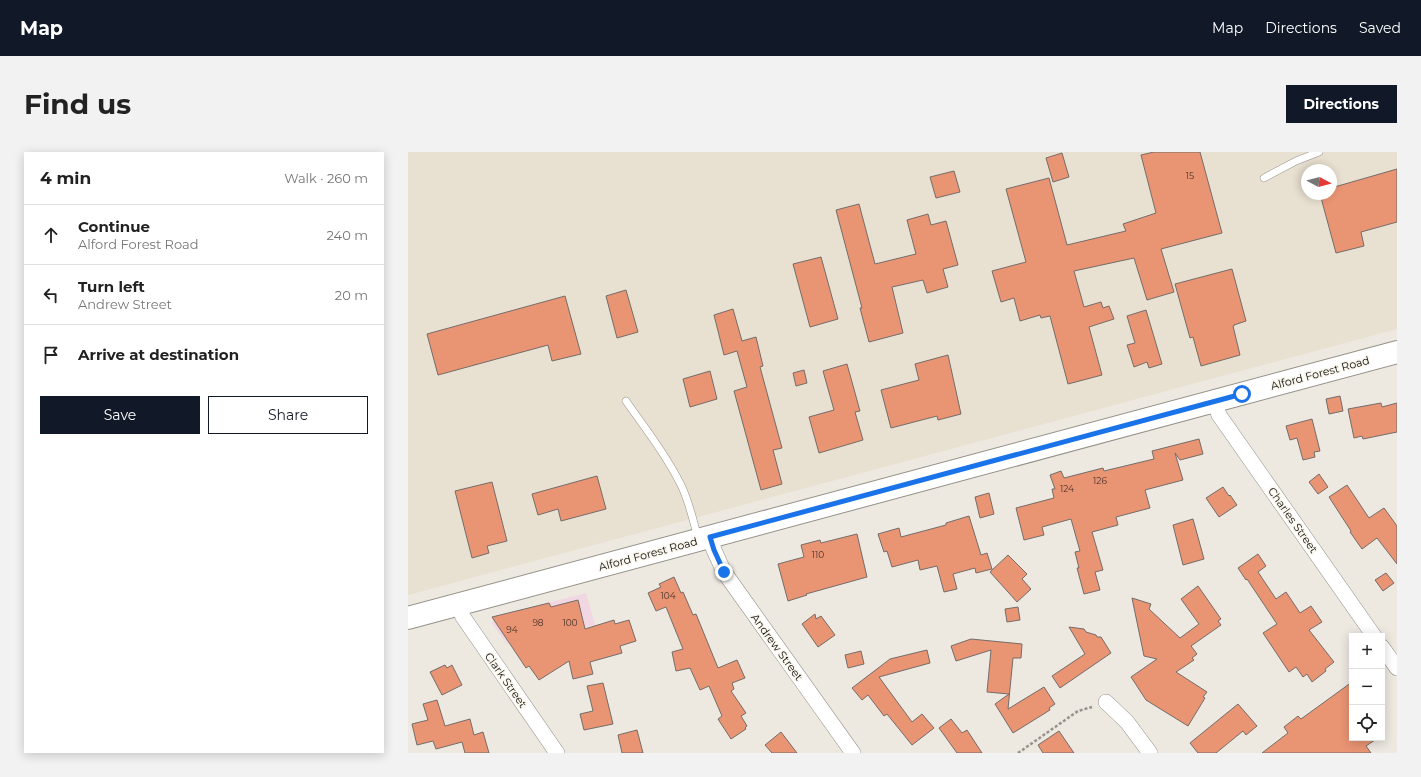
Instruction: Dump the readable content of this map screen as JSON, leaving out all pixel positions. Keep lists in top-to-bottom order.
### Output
{
  "streets": {
    "main road": ["Alford Forest Road"],
    "street": ["Charles Street", "Andrew Street", "Clark Street"]
  },
  "crossings": [
    ["Alford Forest Road", "Charles Street"],
    ["Alford Forest Road", "Andrew Street"],
    ["Alford Forest Road", "Clark Street"]
  ],
  "house_numbers": [
    "15",
    "126",
    "124",
    "110",
    "104",
    "98",
    "100",
    "94"
  ],
  "north": "right",
  "page": {
    "header": "Map",
    "nav": ["Map", "Directions", "Saved"],
    "buttons": [
      "Directions",
      ["Save", "Share"]
    ],
    "title": "Find us",
    "heading": ["4 min", "Walk · 260 m"],
    "list": [
      ["Continue", "Alford Forest Road", "240 m"],
      ["Turn left", "Andrew Street", "20 m"],
      "Arrive at destination"
    ],
    "map_buttons": ["+", "−"]
  }
}
